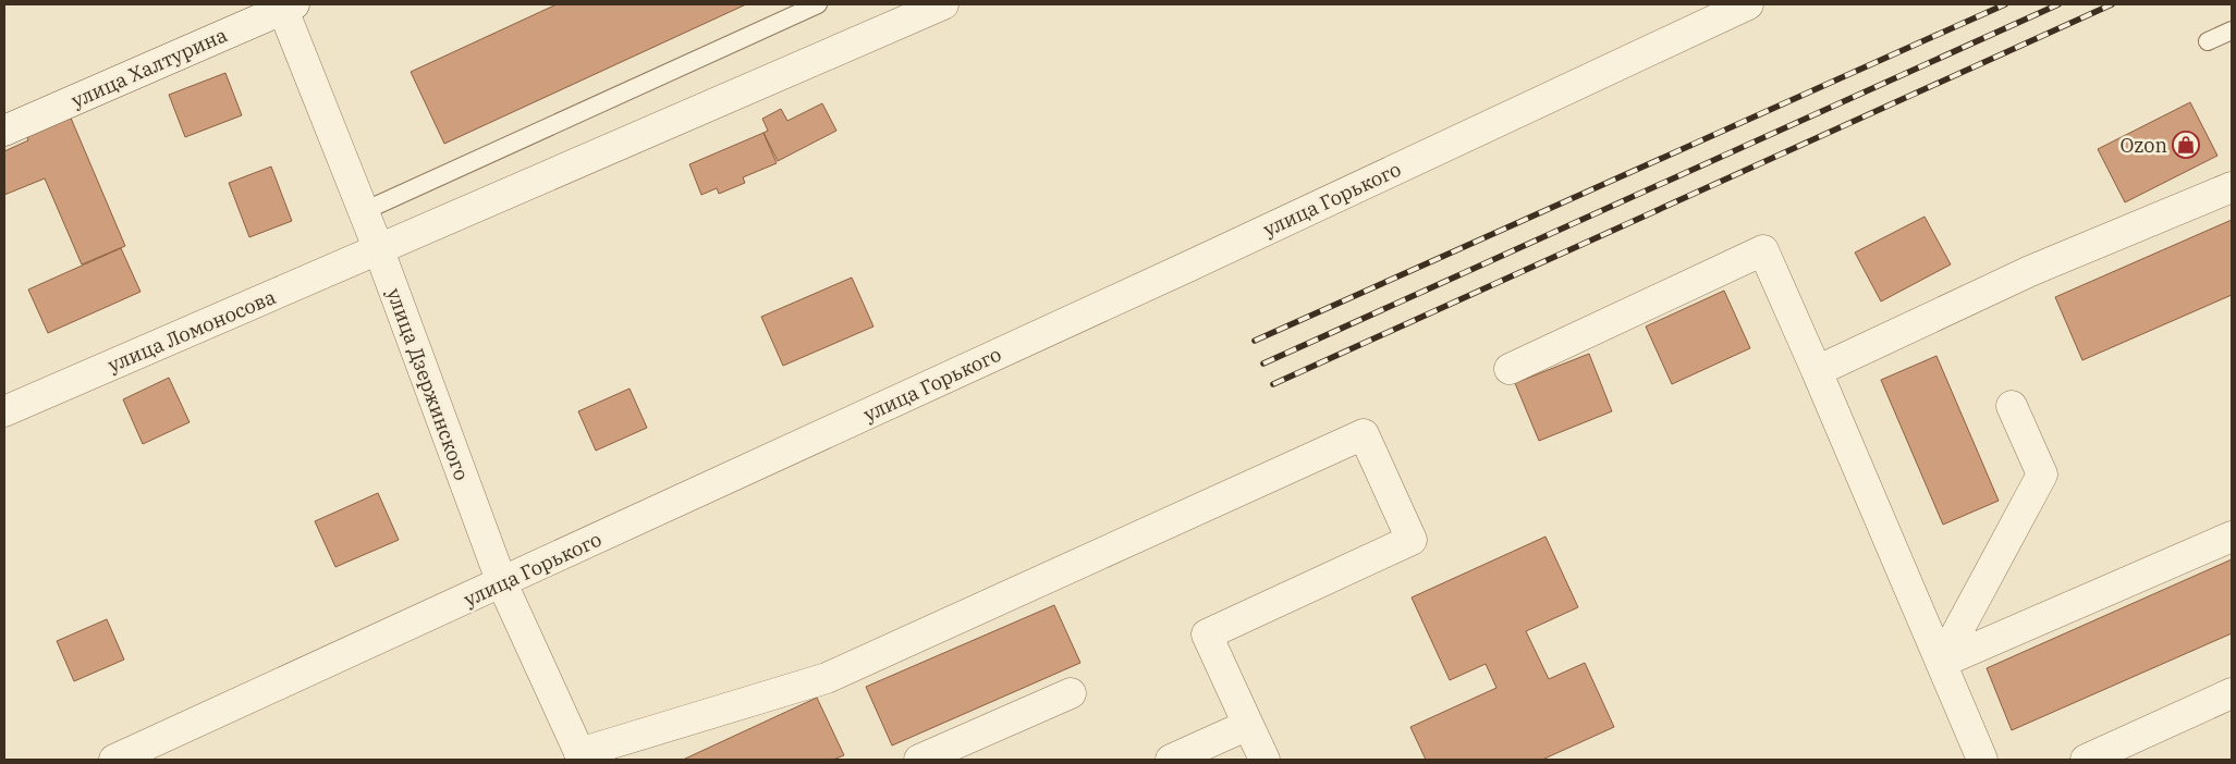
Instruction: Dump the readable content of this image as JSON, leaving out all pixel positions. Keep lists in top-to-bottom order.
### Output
{
  "streets": {
    "street": [
      "улица Халтурина",
      "улица Горького",
      "улица Ломоносова",
      "улица Дзержинского"
    ]
  },
  "crossings": [
    ["улица Халтурина", "улица Дзержинского"],
    ["улица Горького", "улица Дзержинского"],
    ["улица Ломоносова", "улица Дзержинского"]
  ],
  "places": {
    "shop": ["Ozon"]
  }
}
